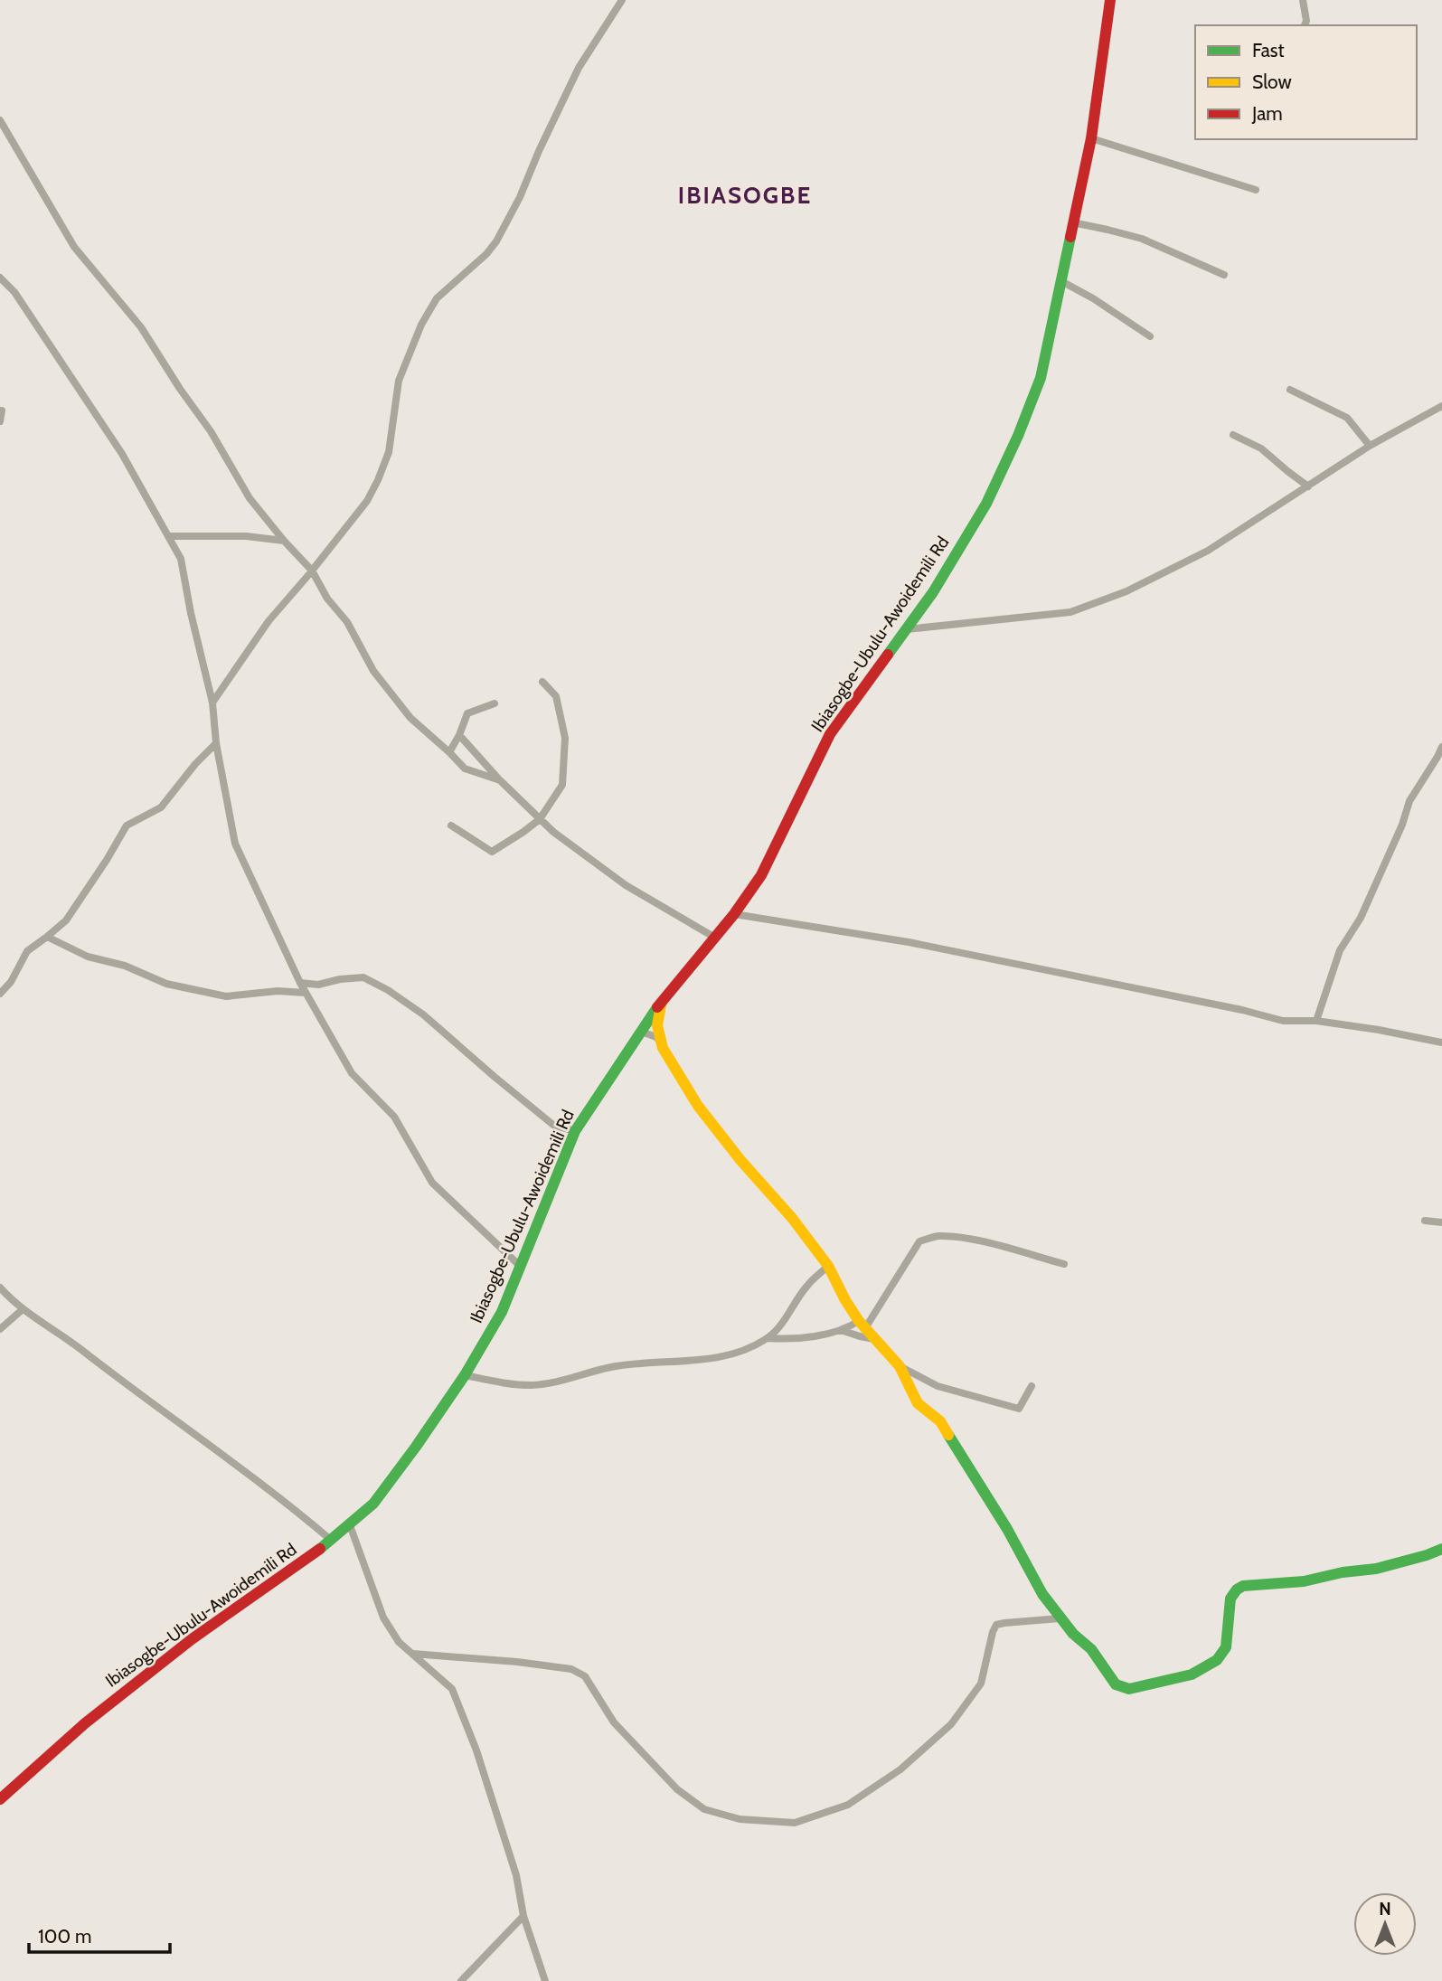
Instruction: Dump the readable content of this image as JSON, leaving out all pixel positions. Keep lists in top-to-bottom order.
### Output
{
  "streets": {
    "street": ["Ibiasogbe-Ubulu-Awoidemili Rd"]
  },
  "districts": ["IBIASOGBE"],
  "legend": ["Fast", "Slow", "Jam"],
  "scale_bar": "100 m",
  "north": "top"
}
